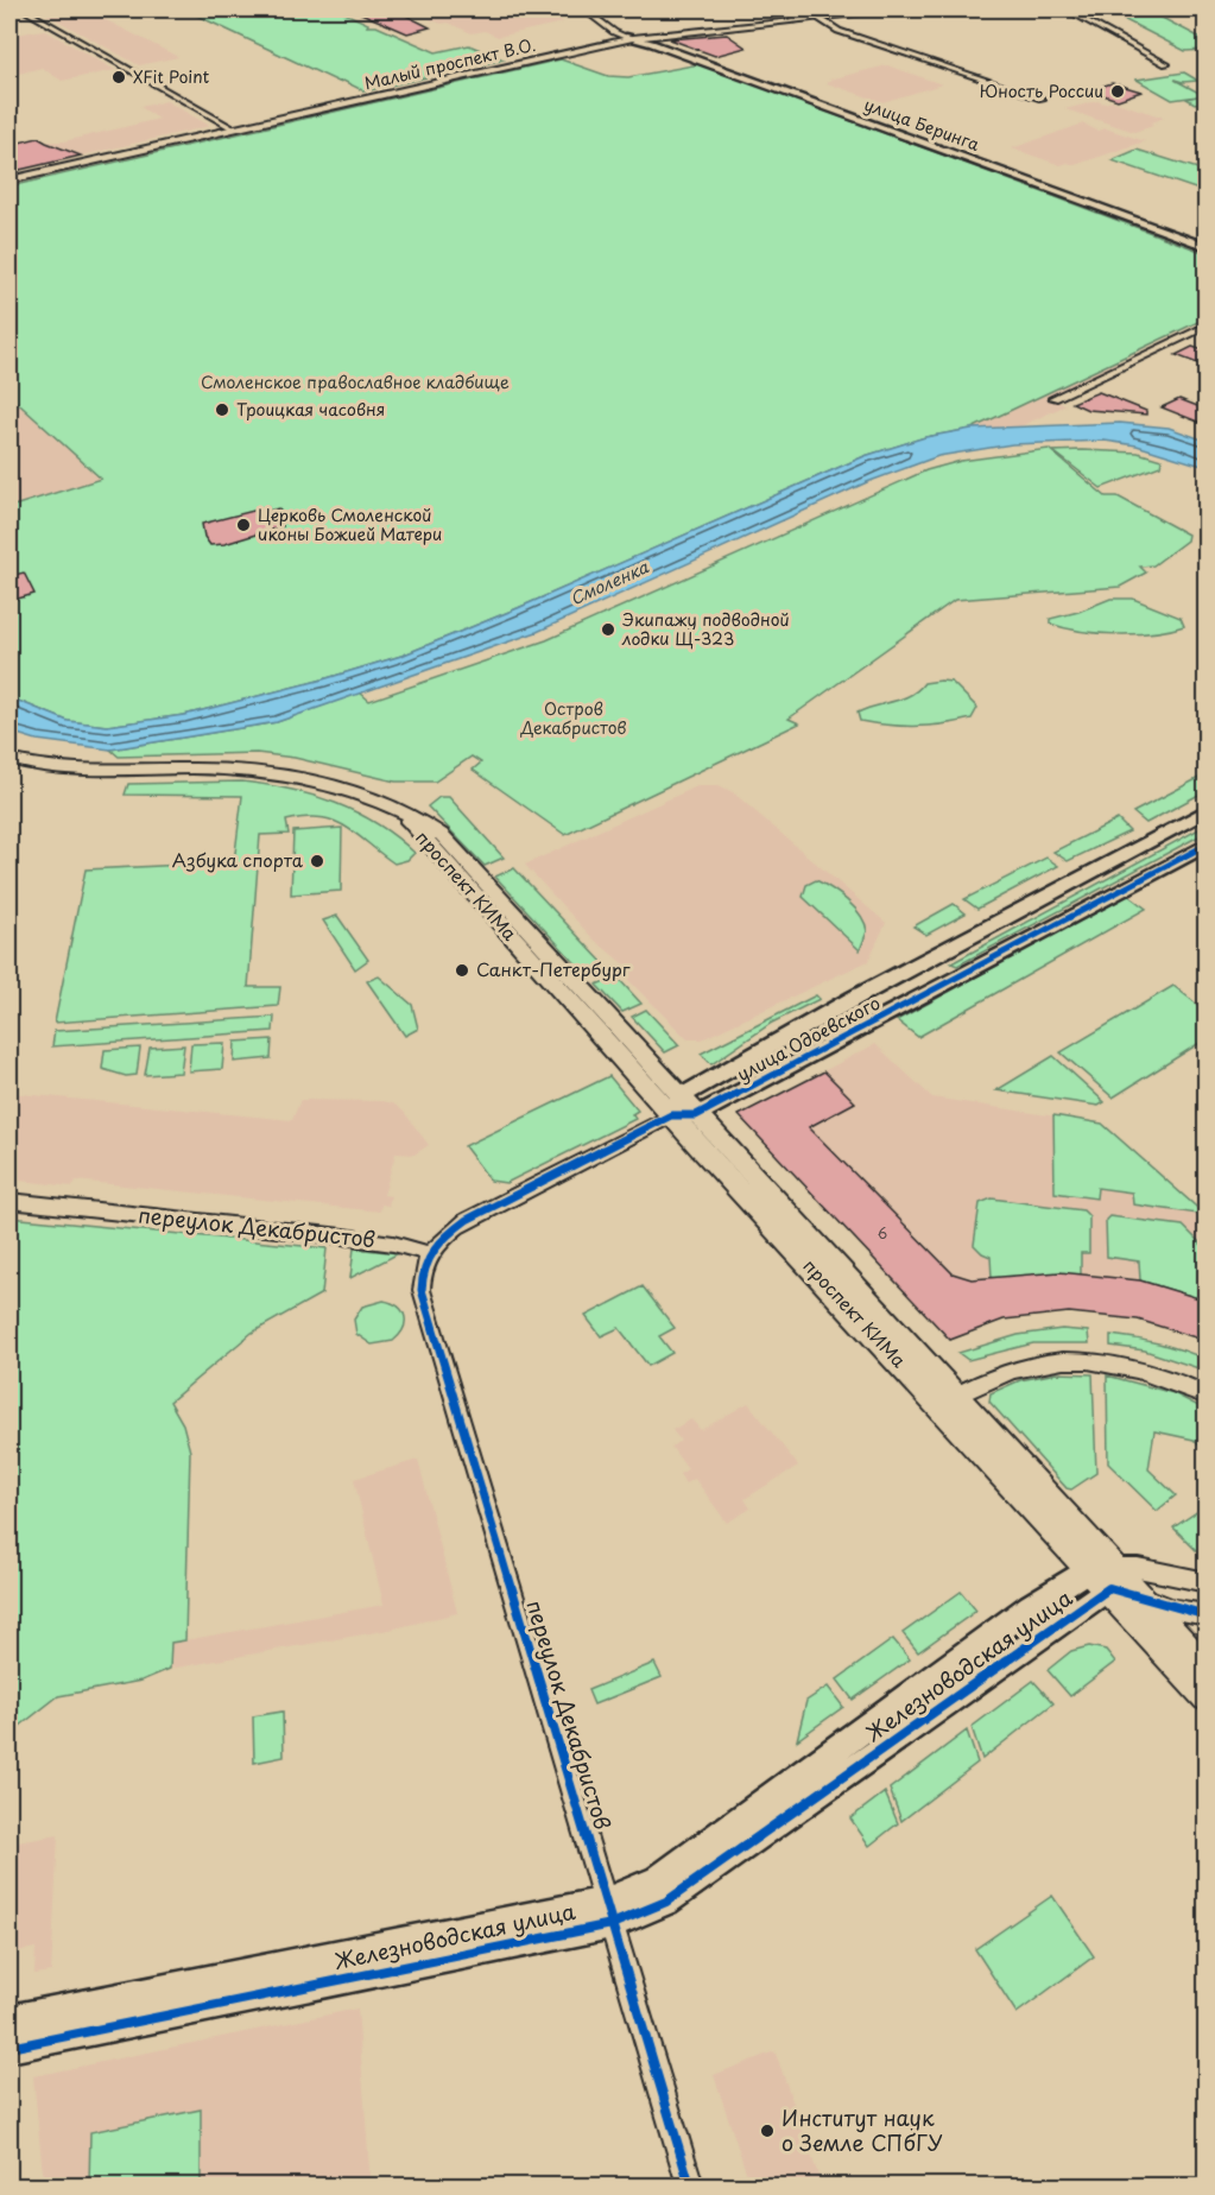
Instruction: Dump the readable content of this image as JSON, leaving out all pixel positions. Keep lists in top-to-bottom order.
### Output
{
  "streets": {
    "main road": ["Малый проспект В.О.", "проспект КИМа"],
    "street": [
      "улица Беринга",
      "улица Одоевского",
      "переулок Декабристов",
      "Железноводская улица"
    ]
  },
  "crossings": [
    ["Малый проспект В.О.", "улица Беринга"],
    ["проспект КИМа", "улица Одоевского"],
    ["проспект КИМа", "Железноводская улица"],
    ["улица Одоевского", "переулок Декабристов"],
    ["переулок Декабристов", "Железноводская улица"]
  ],
  "water": ["Смоленка"],
  "parks": ["Смоленское православное кладбище", "Остров Декабристов"],
  "places": [
    "XFit Point",
    "Юность России",
    "Троицкая часовня",
    "Церковь Смоленской иконы Божией Матери",
    "Экипажу подводной лодки Щ-323",
    "Азбука спорта",
    "Санкт-Петербург",
    "Институт наук о Земле СПбГУ"
  ],
  "house_numbers": ["6"]
}
